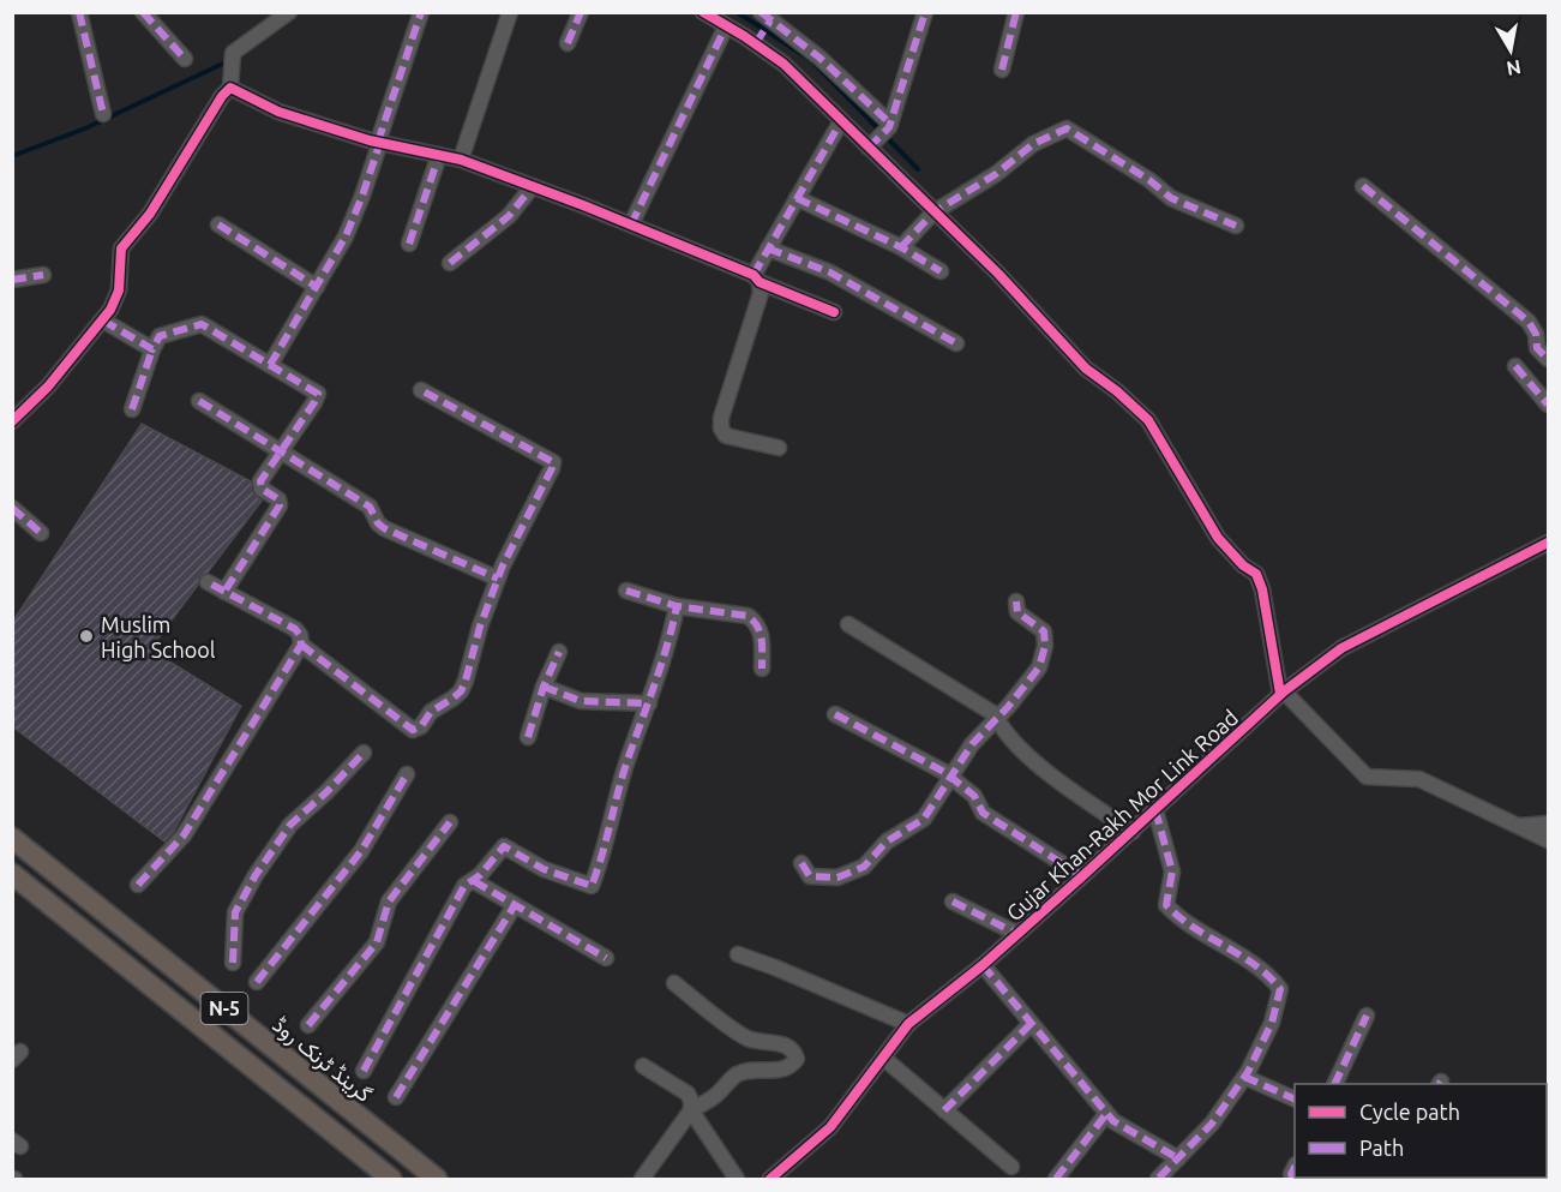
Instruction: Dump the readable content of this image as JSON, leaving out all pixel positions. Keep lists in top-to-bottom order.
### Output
{
  "streets": {
    "highway": ["N-5", "گرینڈ ٹرنک روڈ"],
    "street": ["Gujar Khan-Rakh Mor Link Road"]
  },
  "places": ["Muslim High School"],
  "legend": ["Cycle path", "Path"],
  "north": "bottom"
}
